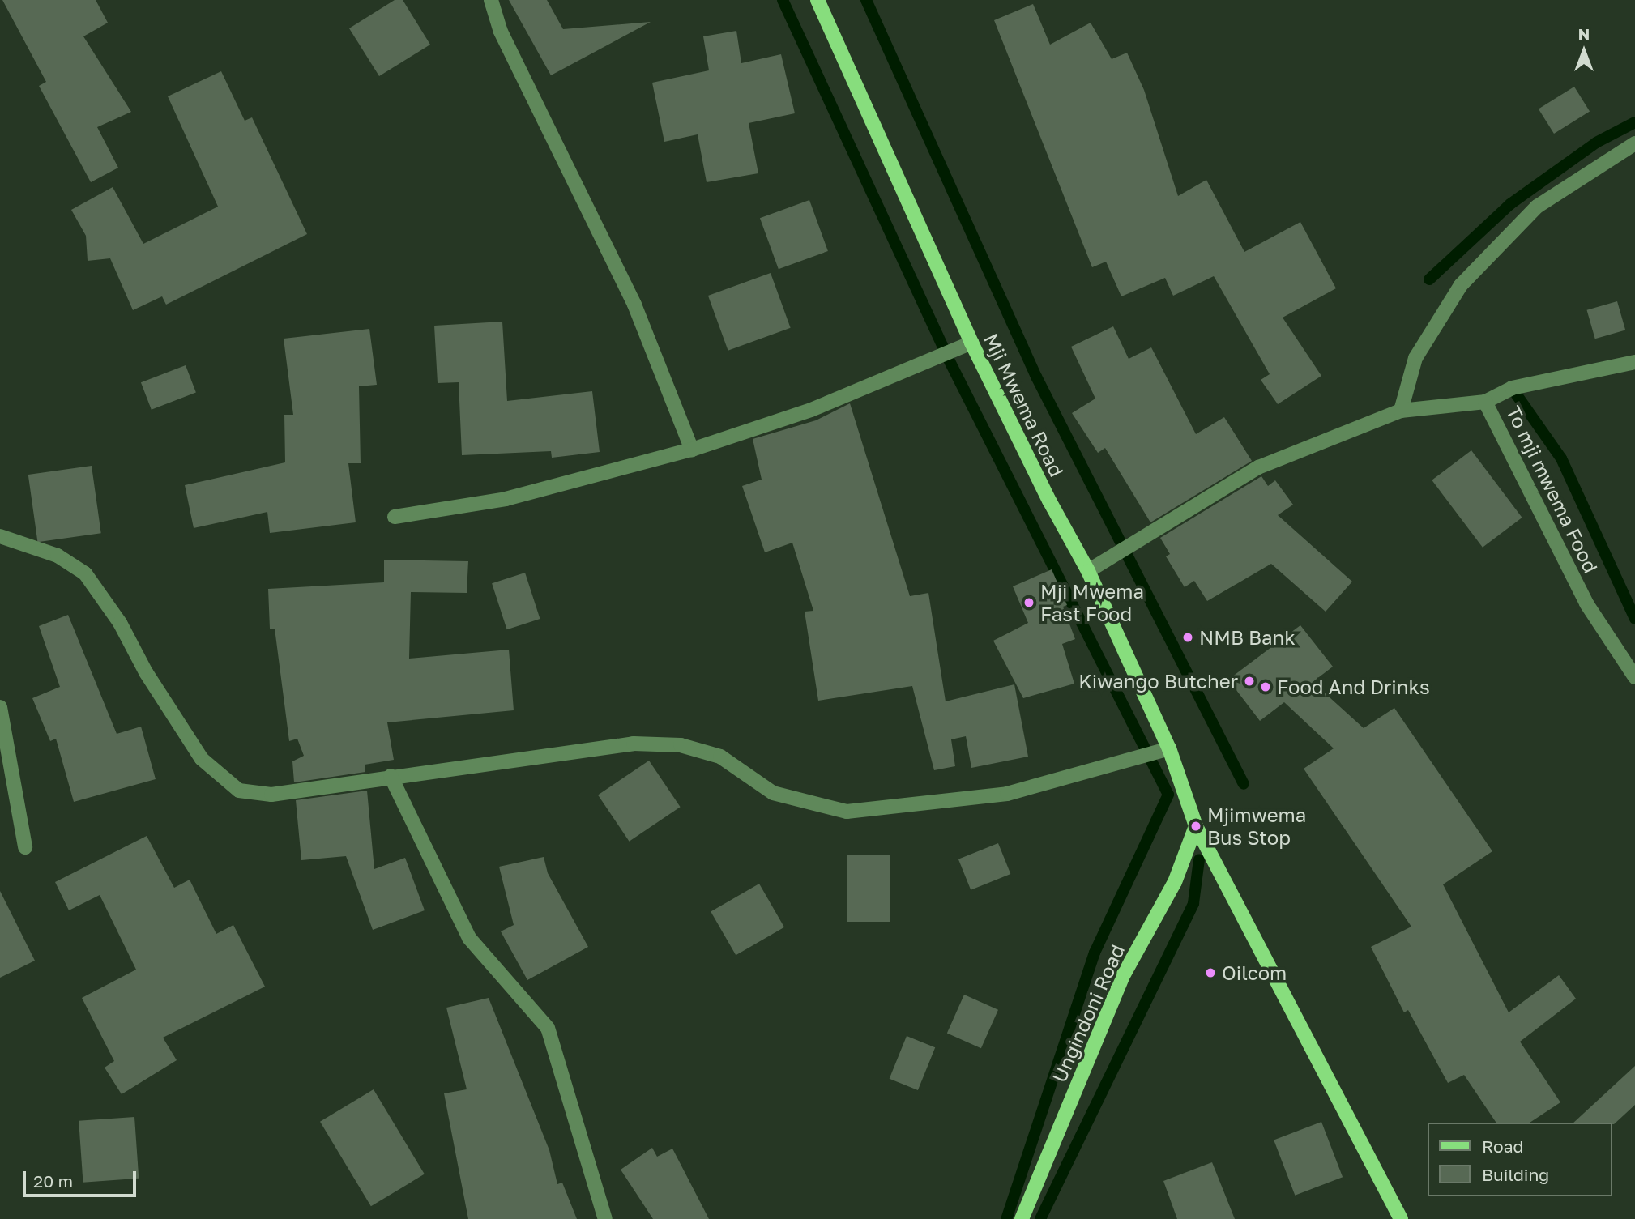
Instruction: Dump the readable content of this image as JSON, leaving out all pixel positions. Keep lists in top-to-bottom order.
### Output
{
  "streets": {
    "main road": ["Mji Mwema Road", "Ungindoni Road"],
    "street": ["To mji mwema Food"]
  },
  "crossings": [
    ["Mji Mwema Road", "To mji mwema Food"],
    ["Mji Mwema Road", "Ungindoni Road"]
  ],
  "places": [
    "Mji Mwema Fast Food",
    "NMB Bank",
    "Kiwango Butcher",
    "Food And Drinks",
    "Mjimwema Bus Stop",
    "Oilcom"
  ],
  "legend": ["Road", "Building"],
  "scale_bar": "20 m",
  "north": "top"
}
